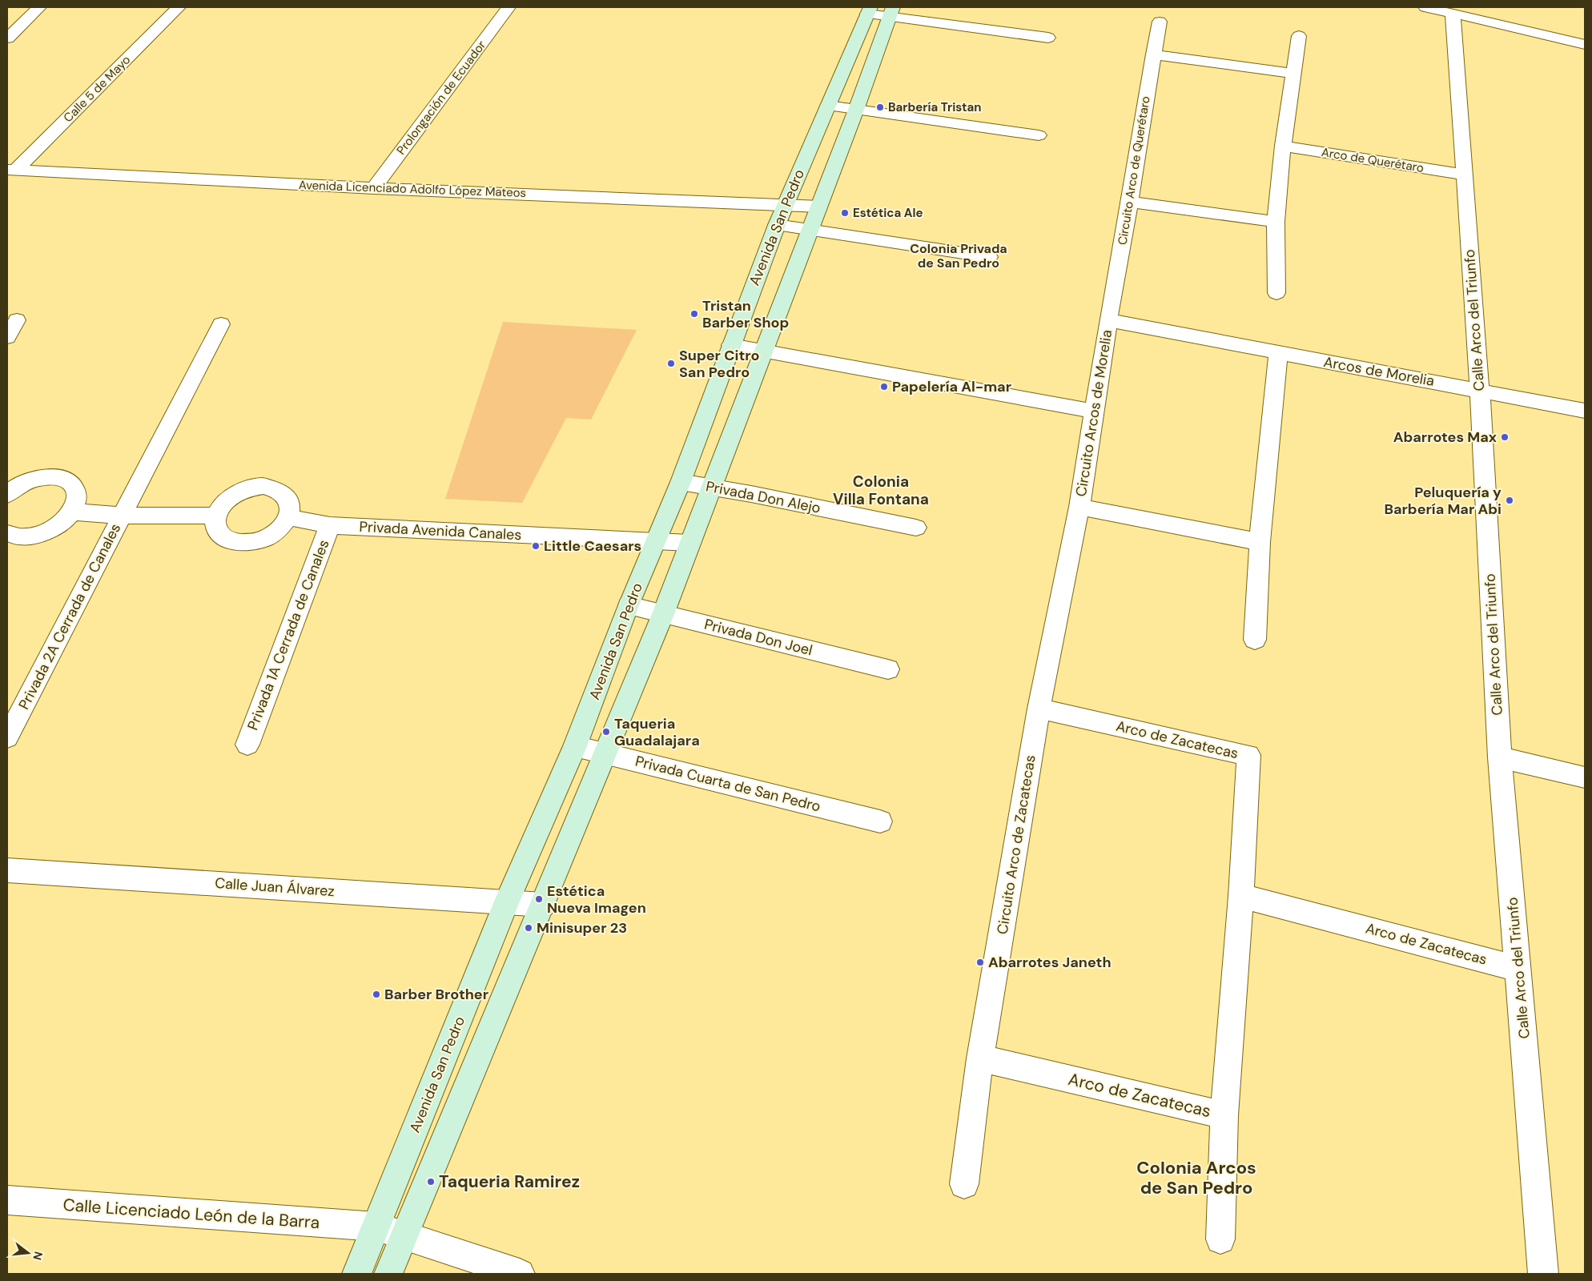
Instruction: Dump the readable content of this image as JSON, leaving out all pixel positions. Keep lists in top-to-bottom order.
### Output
{
  "streets": {
    "main road": ["Avenida San Pedro"],
    "street": [
      "Calle 5 de Mayo",
      "Prolongación de Ecuador",
      "Arco de Querétaro",
      "Circuito Arco de Querétaro",
      "Avenida Licenciado Adolfo López Mateos",
      "Calle Arco del Triunfo",
      "Arcos de Morelia",
      "Circuito Arcos de Morelia",
      "Privada Don Alejo",
      "Privada Avenida Canales",
      "Privada 2A Cerrada de Canales",
      "Privada 1A Cerrada de Canales",
      "Privada Don Joel",
      "Arco de Zacatecas",
      "Privada Cuarta de San Pedro",
      "Circuito Arco de Zacatecas",
      "Calle Juan Álvarez",
      "Calle Licenciado León de la Barra"
    ]
  },
  "crossings": [
    ["Calle 5 de Mayo", "Avenida Licenciado Adolfo López Mateos"],
    ["Prolongación de Ecuador", "Avenida Licenciado Adolfo López Mateos"],
    ["Arco de Querétaro", "Calle Arco del Triunfo"],
    ["Circuito Arco de Querétaro", "Arcos de Morelia"],
    ["Circuito Arco de Querétaro", "Circuito Arcos de Morelia"],
    ["Avenida Licenciado Adolfo López Mateos", "Avenida San Pedro"],
    ["Avenida San Pedro", "Privada Don Alejo"],
    ["Avenida San Pedro", "Privada Avenida Canales"],
    ["Avenida San Pedro", "Privada Don Joel"],
    ["Avenida San Pedro", "Privada Cuarta de San Pedro"],
    ["Avenida San Pedro", "Calle Juan Álvarez"],
    ["Avenida San Pedro", "Calle Licenciado León de la Barra"],
    ["Calle Arco del Triunfo", "Arcos de Morelia"],
    ["Calle Arco del Triunfo", "Arco de Zacatecas"],
    ["Arcos de Morelia", "Circuito Arcos de Morelia"],
    ["Circuito Arcos de Morelia", "Circuito Arco de Zacatecas"],
    ["Privada Avenida Canales", "Privada 1A Cerrada de Canales"],
    ["Arco de Zacatecas", "Circuito Arco de Zacatecas"]
  ],
  "districts": ["Colonia Privada de San Pedro", "Colonia Villa Fontana", "Colonia Arcos de San Pedro"],
  "places": [
    "Barbería Tristan",
    "Estética Ale",
    "Tristan Barber Shop",
    "Super Citro San Pedro",
    "Papelería Al-mar",
    "Abarrotes Max",
    "Peluquería y Barbería Mar Abi",
    "Little Caesars",
    "Taqueria Guadalajara",
    "Estética Nueva Imagen",
    "Minisuper 23",
    "Abarrotes Janeth",
    "Barber Brother",
    "Taqueria Ramirez"
  ],
  "north": "right"
}
